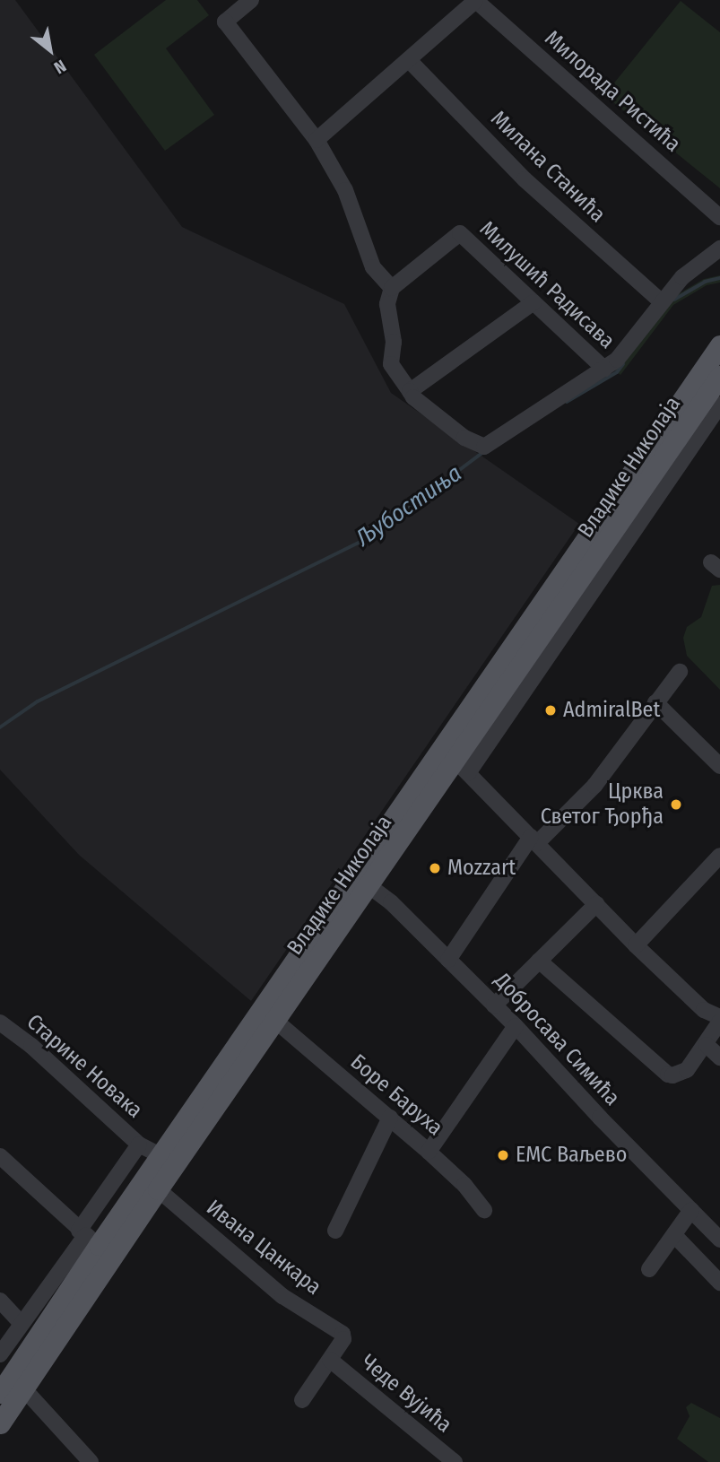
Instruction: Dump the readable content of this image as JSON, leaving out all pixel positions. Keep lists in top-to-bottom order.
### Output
{
  "streets": {
    "main road": ["Владике Николаја"],
    "street": [
      "Милорада Ристића",
      "Милана Станића",
      "Милушић Радисава",
      "Добросава Симића",
      "Старине Новака",
      "Боре Баруха",
      "Ивана Цанкара",
      "Чеде Вујића"
    ]
  },
  "crossings": [
    ["Милана Станића", "Милушић Радисава"],
    ["Владике Николаја", "Добросава Симића"],
    ["Владике Николаја", "Старине Новака"],
    ["Владике Николаја", "Боре Баруха"],
    ["Владике Николаја", "Ивана Цанкара"],
    ["Ивана Цанкара", "Чеде Вујића"]
  ],
  "water": ["Љубостиња"],
  "places": [
    "AdmiralBet",
    "Црква Светог Ђорђа",
    "Mozzart",
    "ЕМС Ваљево"
  ],
  "north": "bottom right"
}
